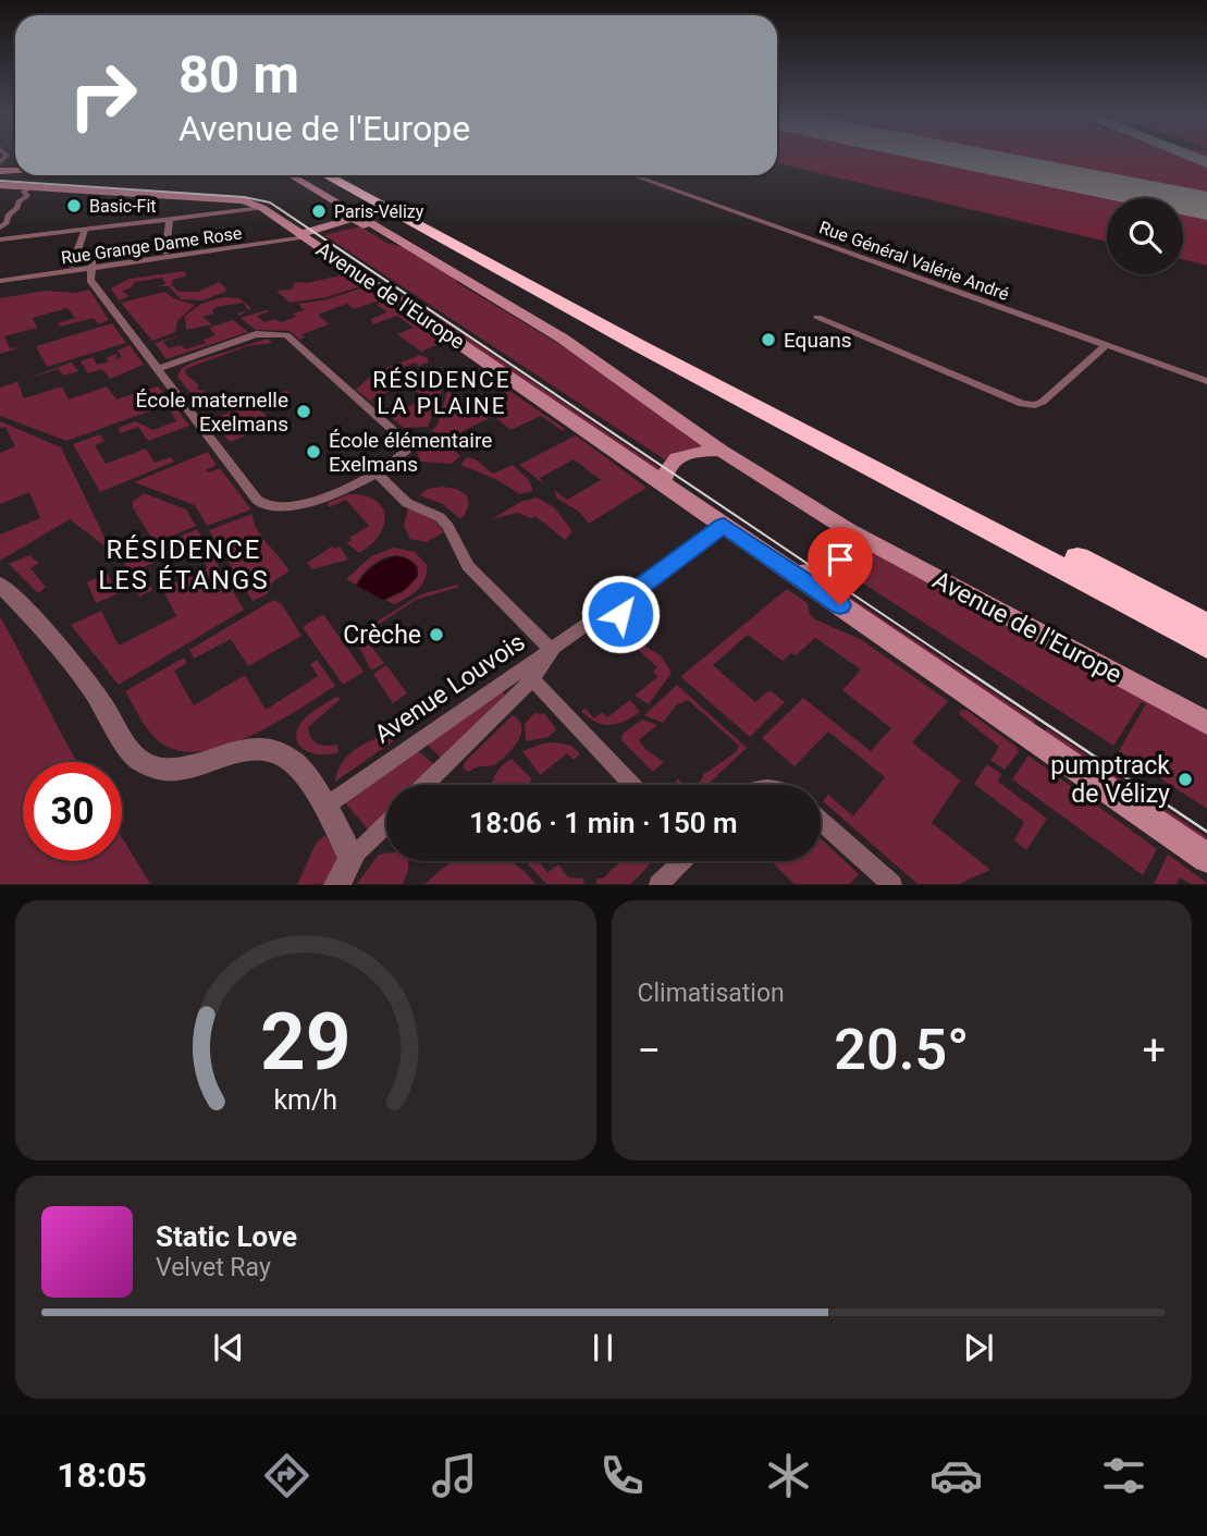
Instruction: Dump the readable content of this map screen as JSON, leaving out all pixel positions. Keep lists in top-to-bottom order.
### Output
{
  "streets": {
    "main road": ["Avenue de l'Europe"],
    "street": ["Rue Grange Dame Rose", "Rue Général Valérie André", "Avenue Louvois"]
  },
  "crossings": [
    ["Rue Grange Dame Rose", "Avenue de l'Europe"],
    ["Avenue de l'Europe", "Avenue Louvois"]
  ],
  "districts": ["RÉSIDENCE LA PLAINE", "RÉSIDENCE LES ÉTANGS"],
  "places": [
    "Basic-Fit",
    "Paris-Vélizy",
    "Equans",
    "École maternelle Exelmans",
    "École élémentaire Exelmans",
    "Crèche",
    "pumptrack de Vélizy"
  ],
  "page": {
    "turn": ["80 m", "Avenue de l'Europe"],
    "limit": "30",
    "trip": "18:06 · 1 min · 150 m",
    "tile": "Climatisation",
    "heat": ["−", "20.5°", "+"],
    "song": ["Static Love", "Velvet Ray"],
    "tabs": "18:05",
    "gauge": ["29", "km/h"]
  }
}
